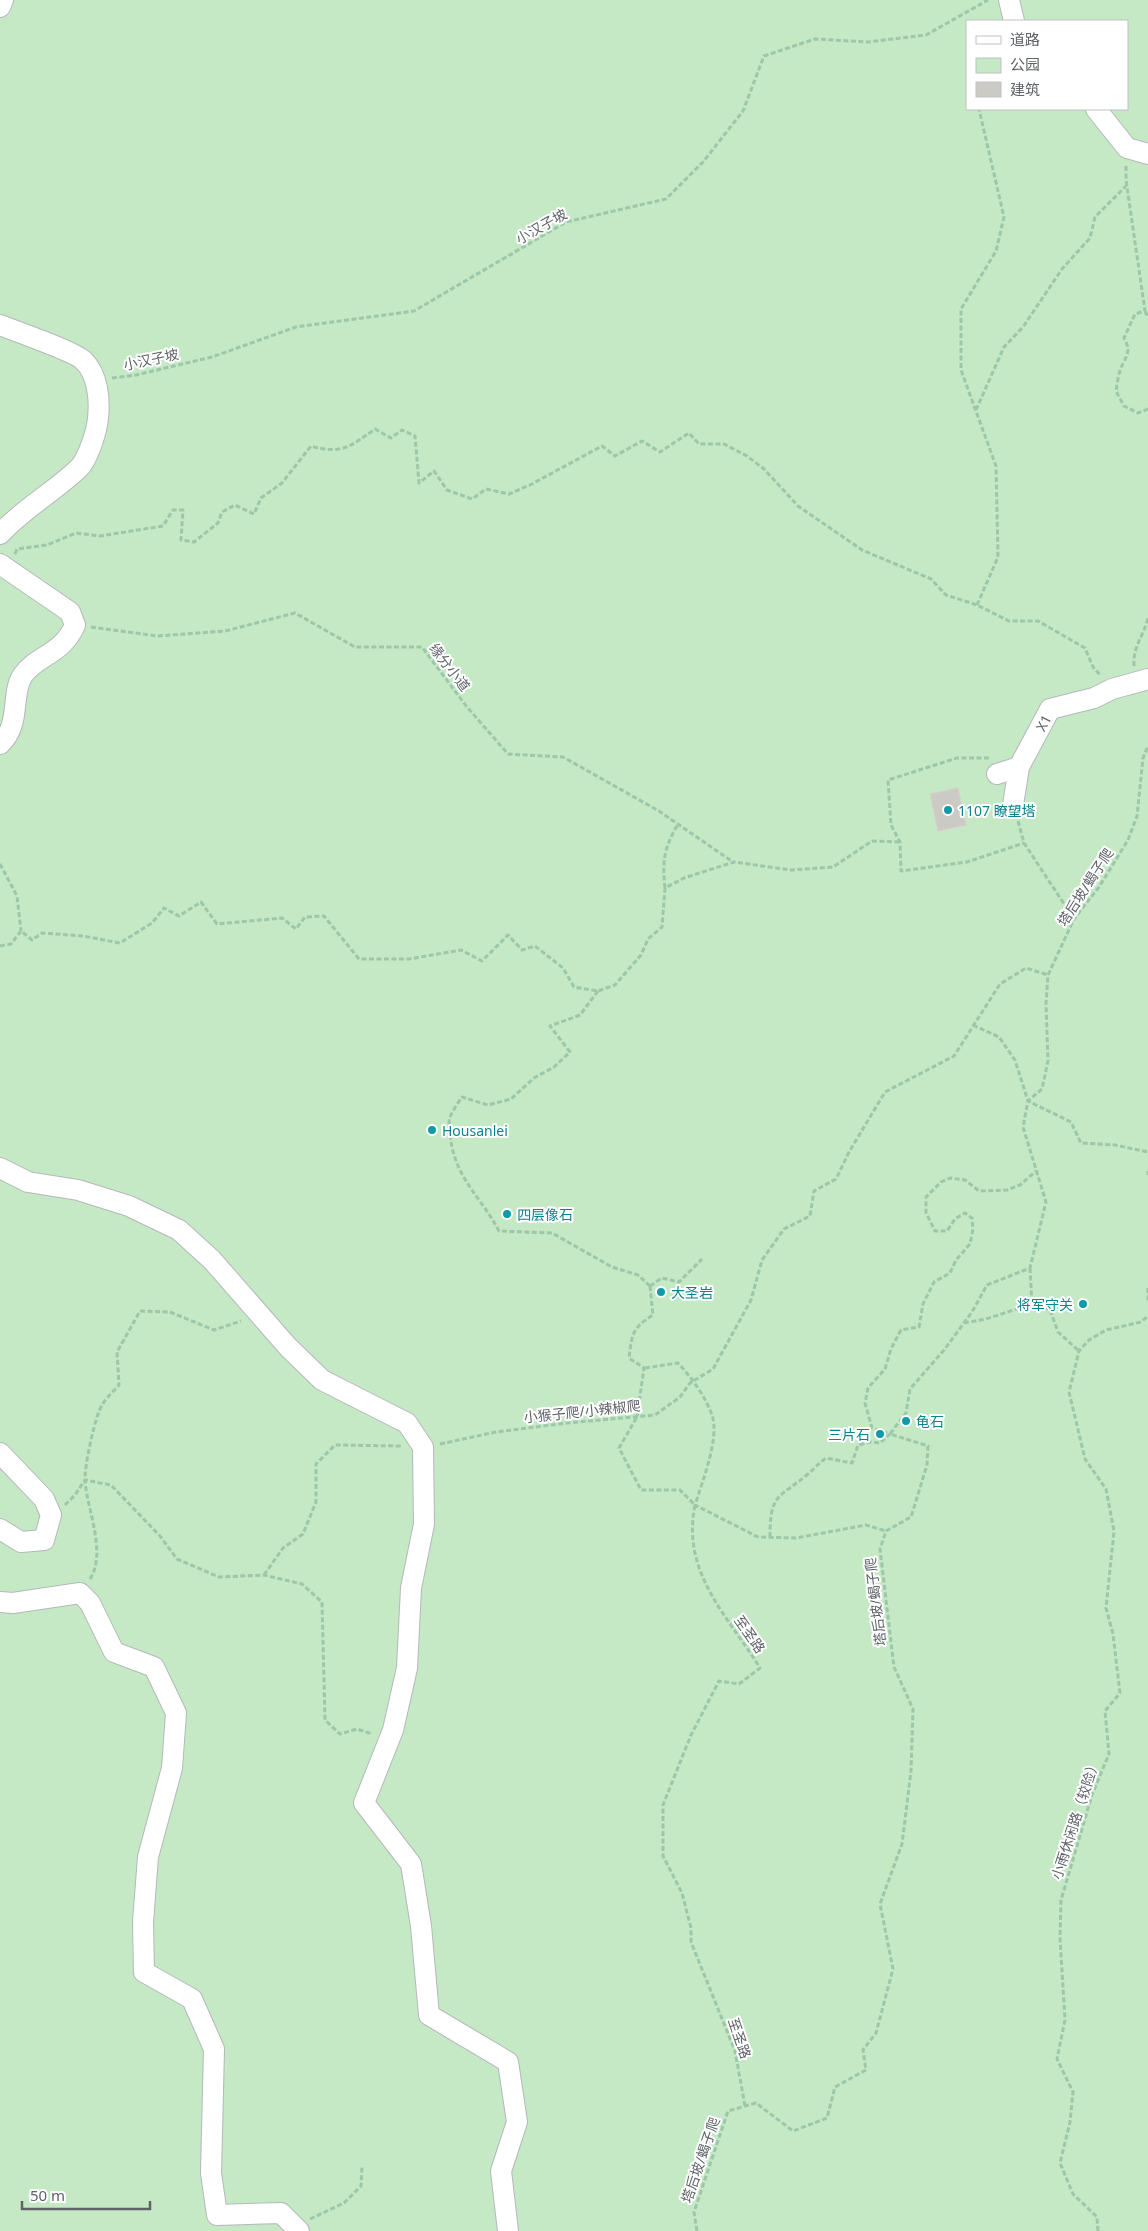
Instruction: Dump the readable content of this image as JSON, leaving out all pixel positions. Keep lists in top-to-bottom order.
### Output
{
  "streets": {
    "lane": ["X1"],
    "path": [
      "小汉子坡",
      "缘分小道",
      "塔后坡/蝎子爬",
      "小猴子爬/小辣椒爬",
      "至圣路",
      "小雨休闲路（较险）"
    ]
  },
  "crossings": [
    ["塔后坡/蝎子爬", "小猴子爬/小辣椒爬"],
    ["塔后坡/蝎子爬", "至圣路"]
  ],
  "places": [
    "1107 瞭望塔",
    "Housanlei",
    "四层像石",
    "大圣岩",
    "将军守关",
    "龟石",
    "三片石"
  ],
  "legend": ["道路", "公园", "建筑"],
  "scale_bar": "50 m"
}
